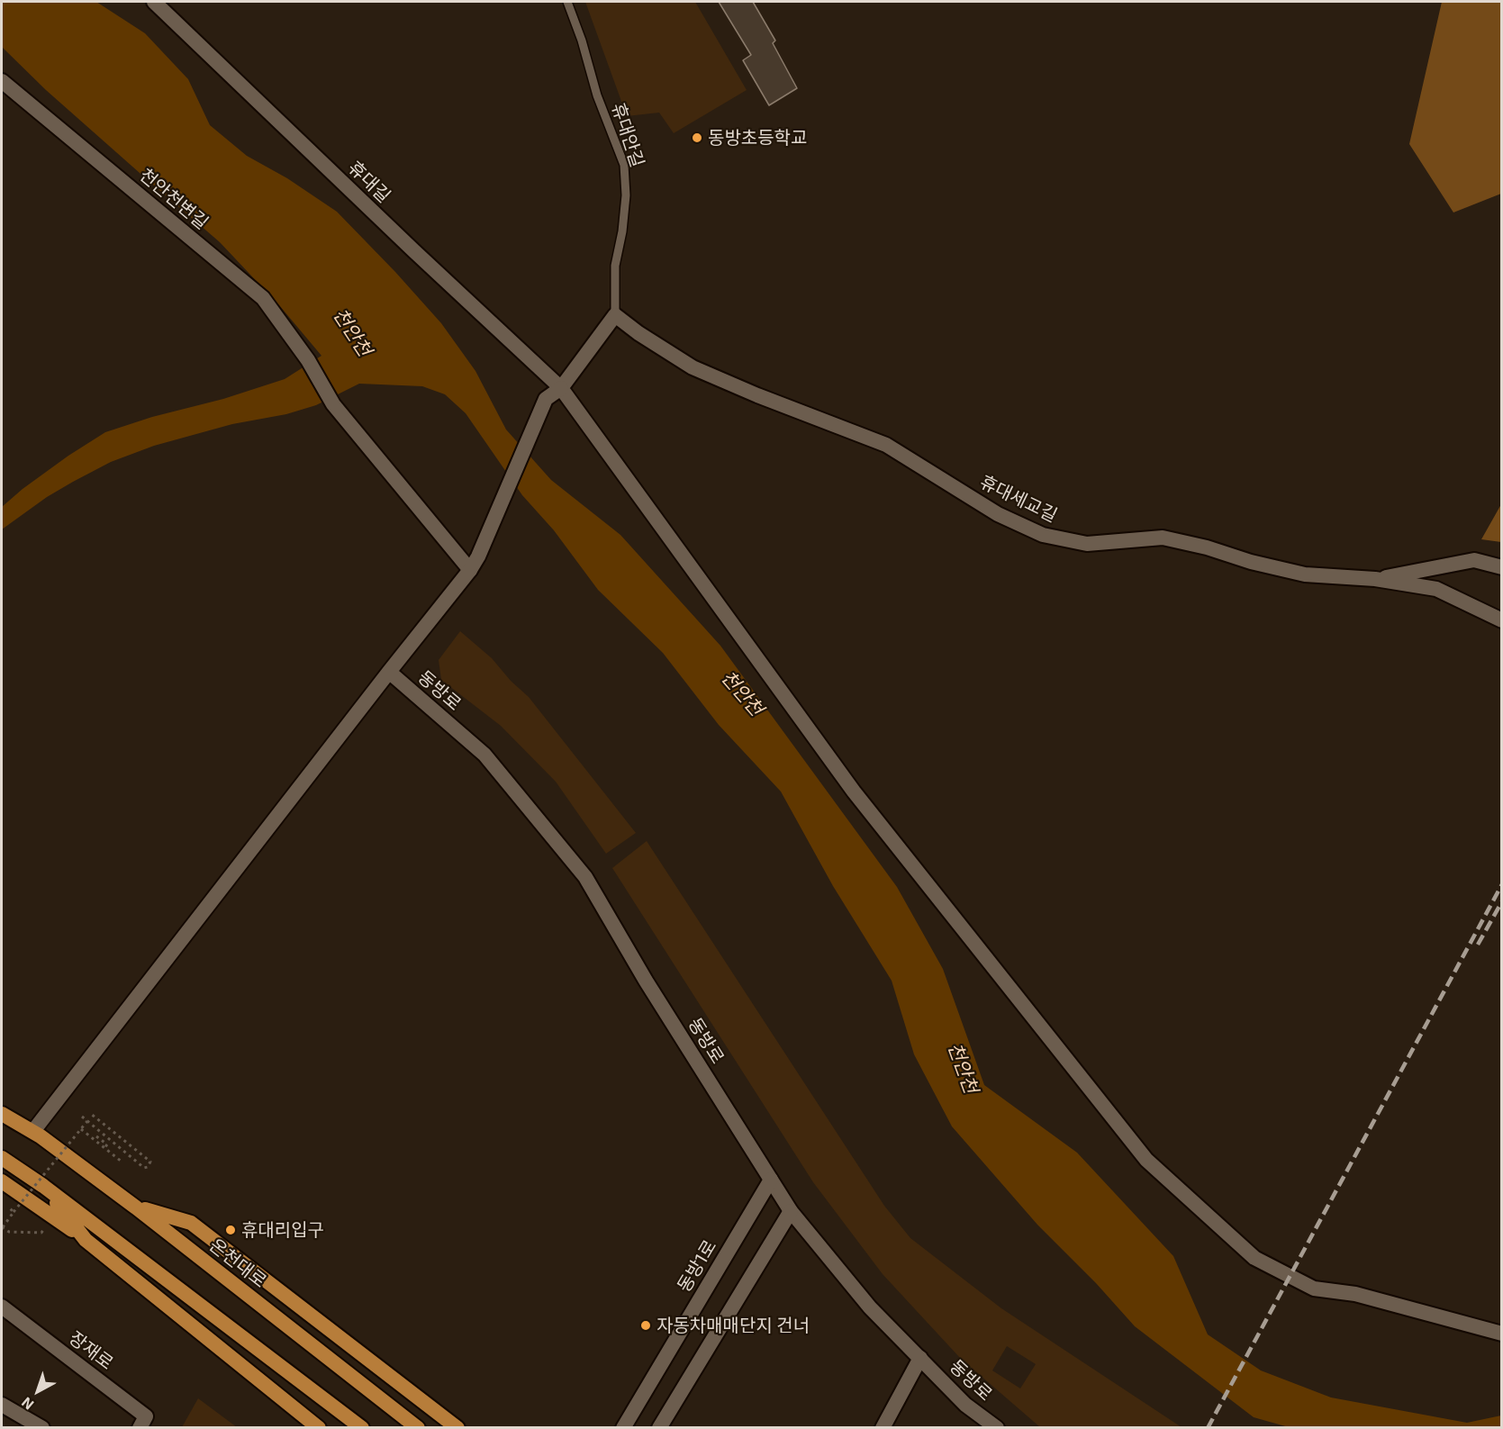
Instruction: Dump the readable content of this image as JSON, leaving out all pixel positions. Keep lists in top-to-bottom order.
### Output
{
  "streets": {
    "highway": ["온천대로"],
    "street": [
      "휴대길",
      "천안천변길",
      "휴대세교길",
      "동방로",
      "동방1로",
      "장재로"
    ],
    "lane": ["휴대안길"]
  },
  "crossings": [
    ["휴대안길", "휴대세교길"],
    ["동방로", "동방1로"]
  ],
  "water": ["천안천"],
  "places": ["동방초등학교", "휴대리입구", "자동차매매단지 건너"],
  "north": "bottom left"
}
